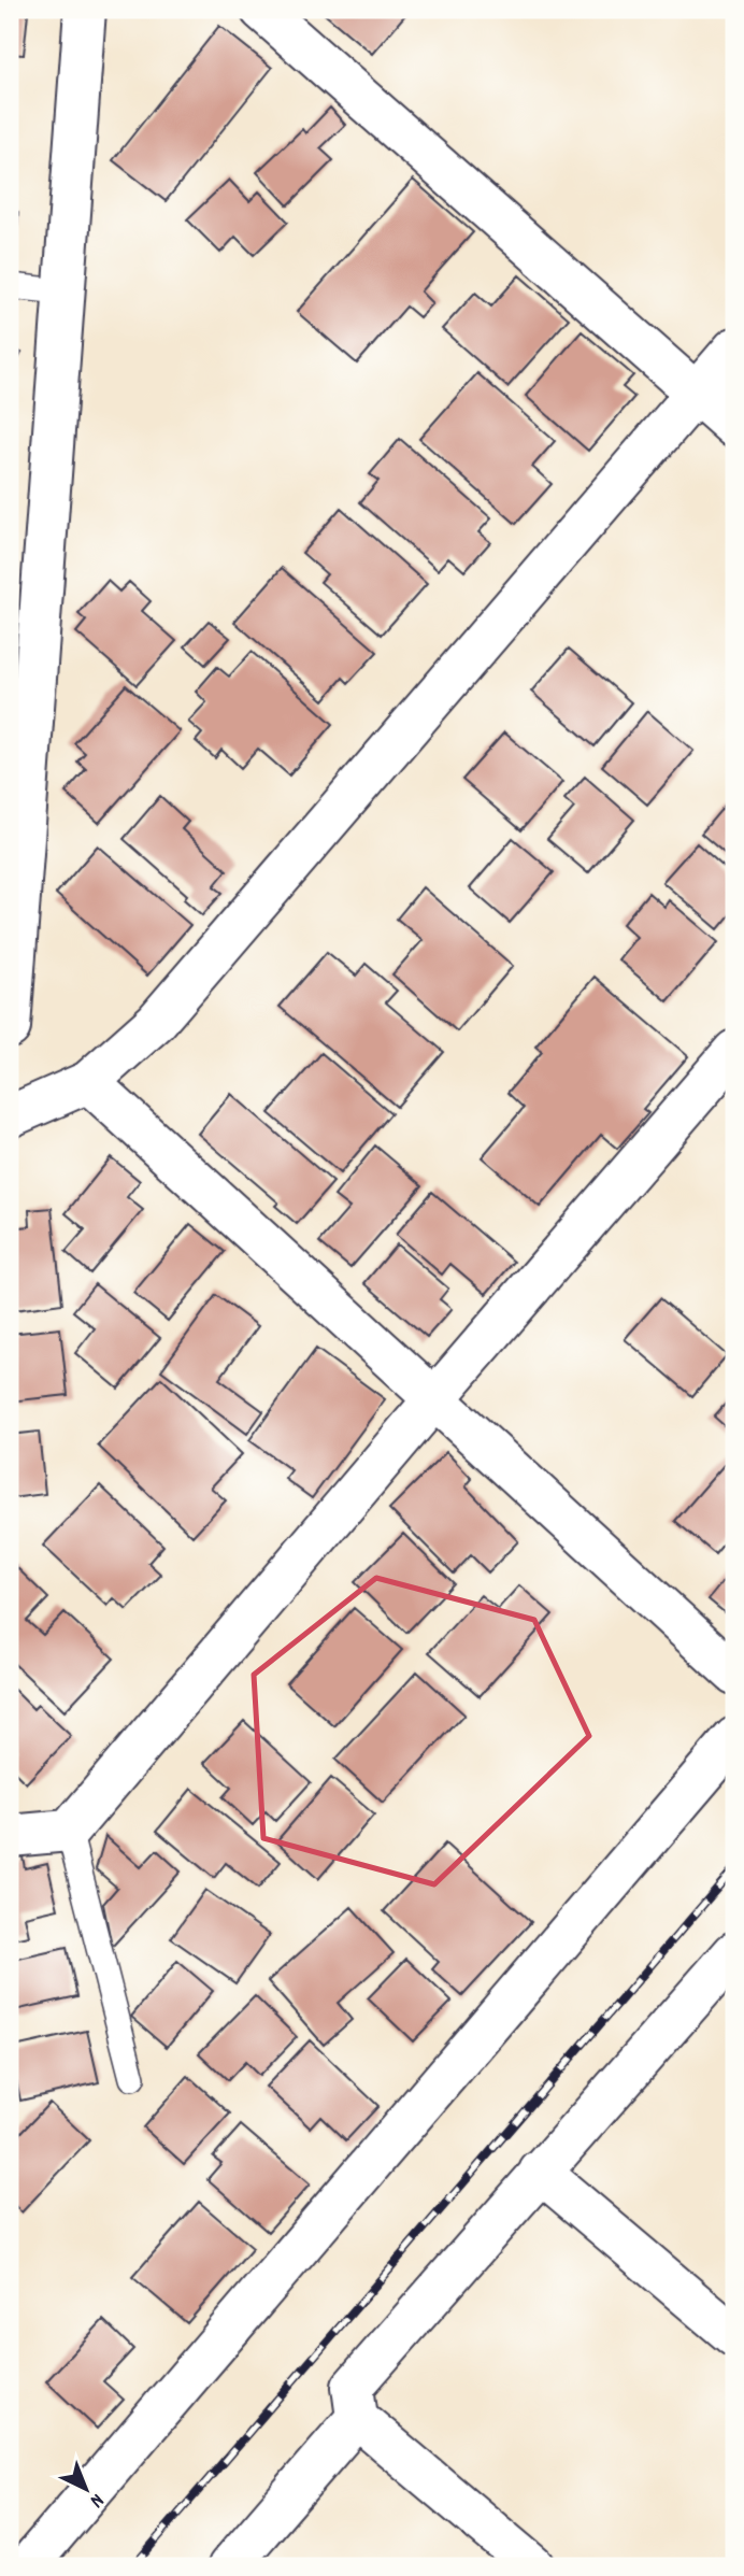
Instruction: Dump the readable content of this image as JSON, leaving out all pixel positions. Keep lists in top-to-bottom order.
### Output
{
  "north": "bottom right"
}
